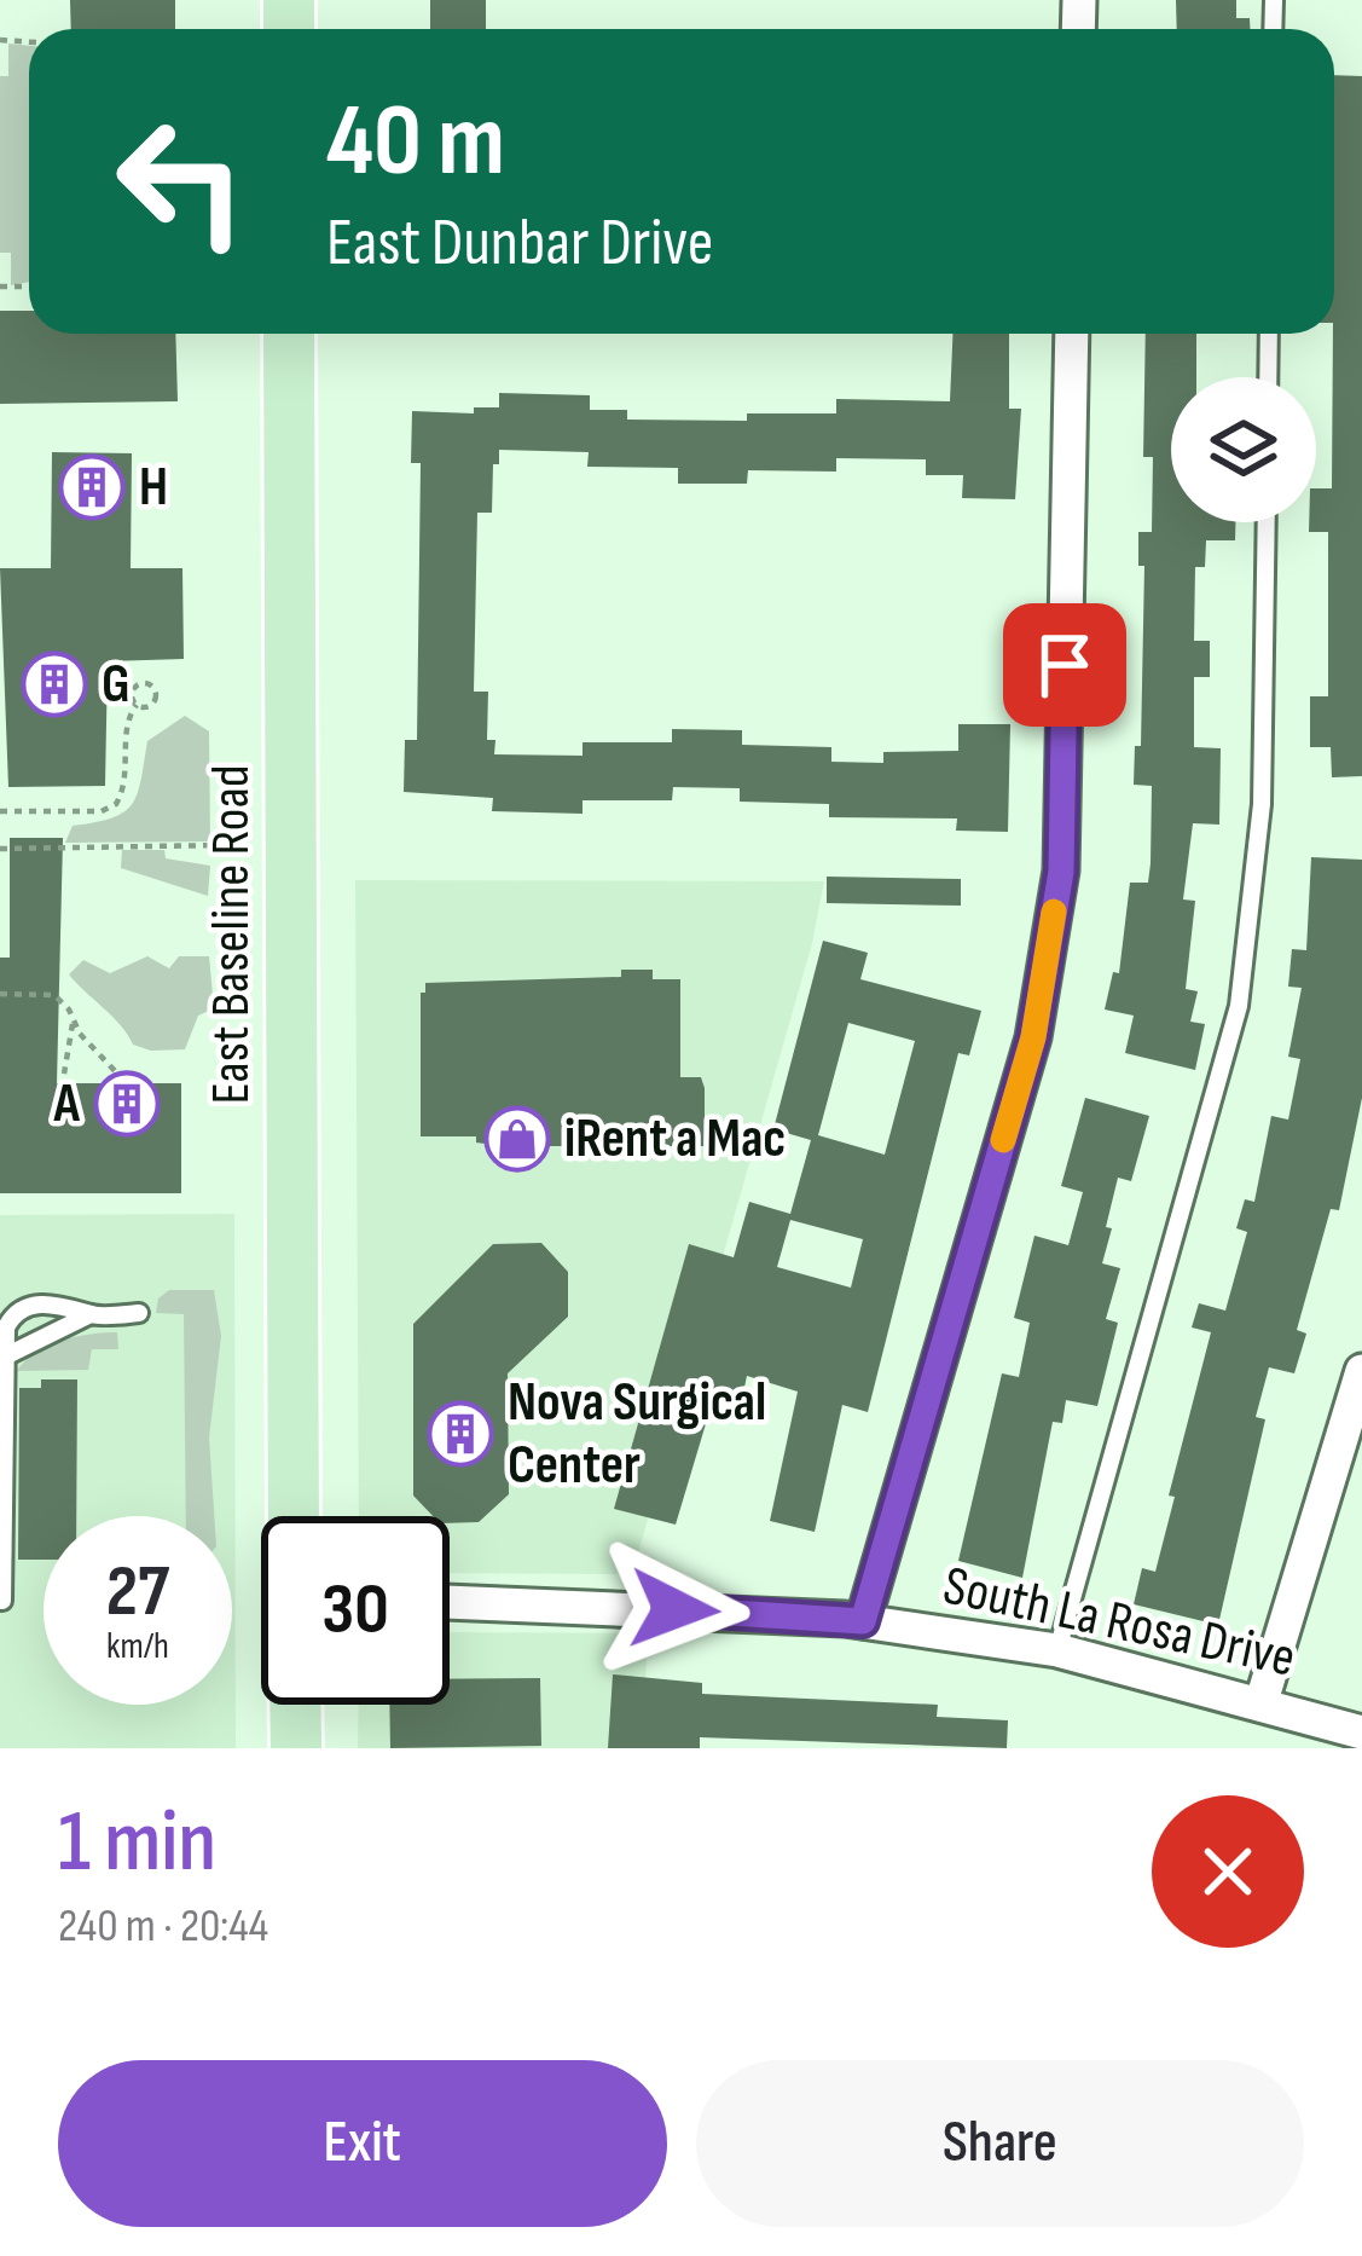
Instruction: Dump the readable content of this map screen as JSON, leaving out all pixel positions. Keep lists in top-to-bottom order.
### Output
{
  "streets": {
    "main road": ["East Baseline Road"],
    "street": ["South La Rosa Drive"]
  },
  "places": {
    "building": [
      "H",
      "G",
      "A",
      "Nova Surgical Center"
    ],
    "shop": ["iRent a Mac"]
  },
  "page": {
    "turn": ["40 m", "East Dunbar Drive"],
    "speed": "27 km/h",
    "limit": "30",
    "heading": ["1 min", "240 m · 20:44"],
    "buttons": ["Exit", "Share"]
  }
}
